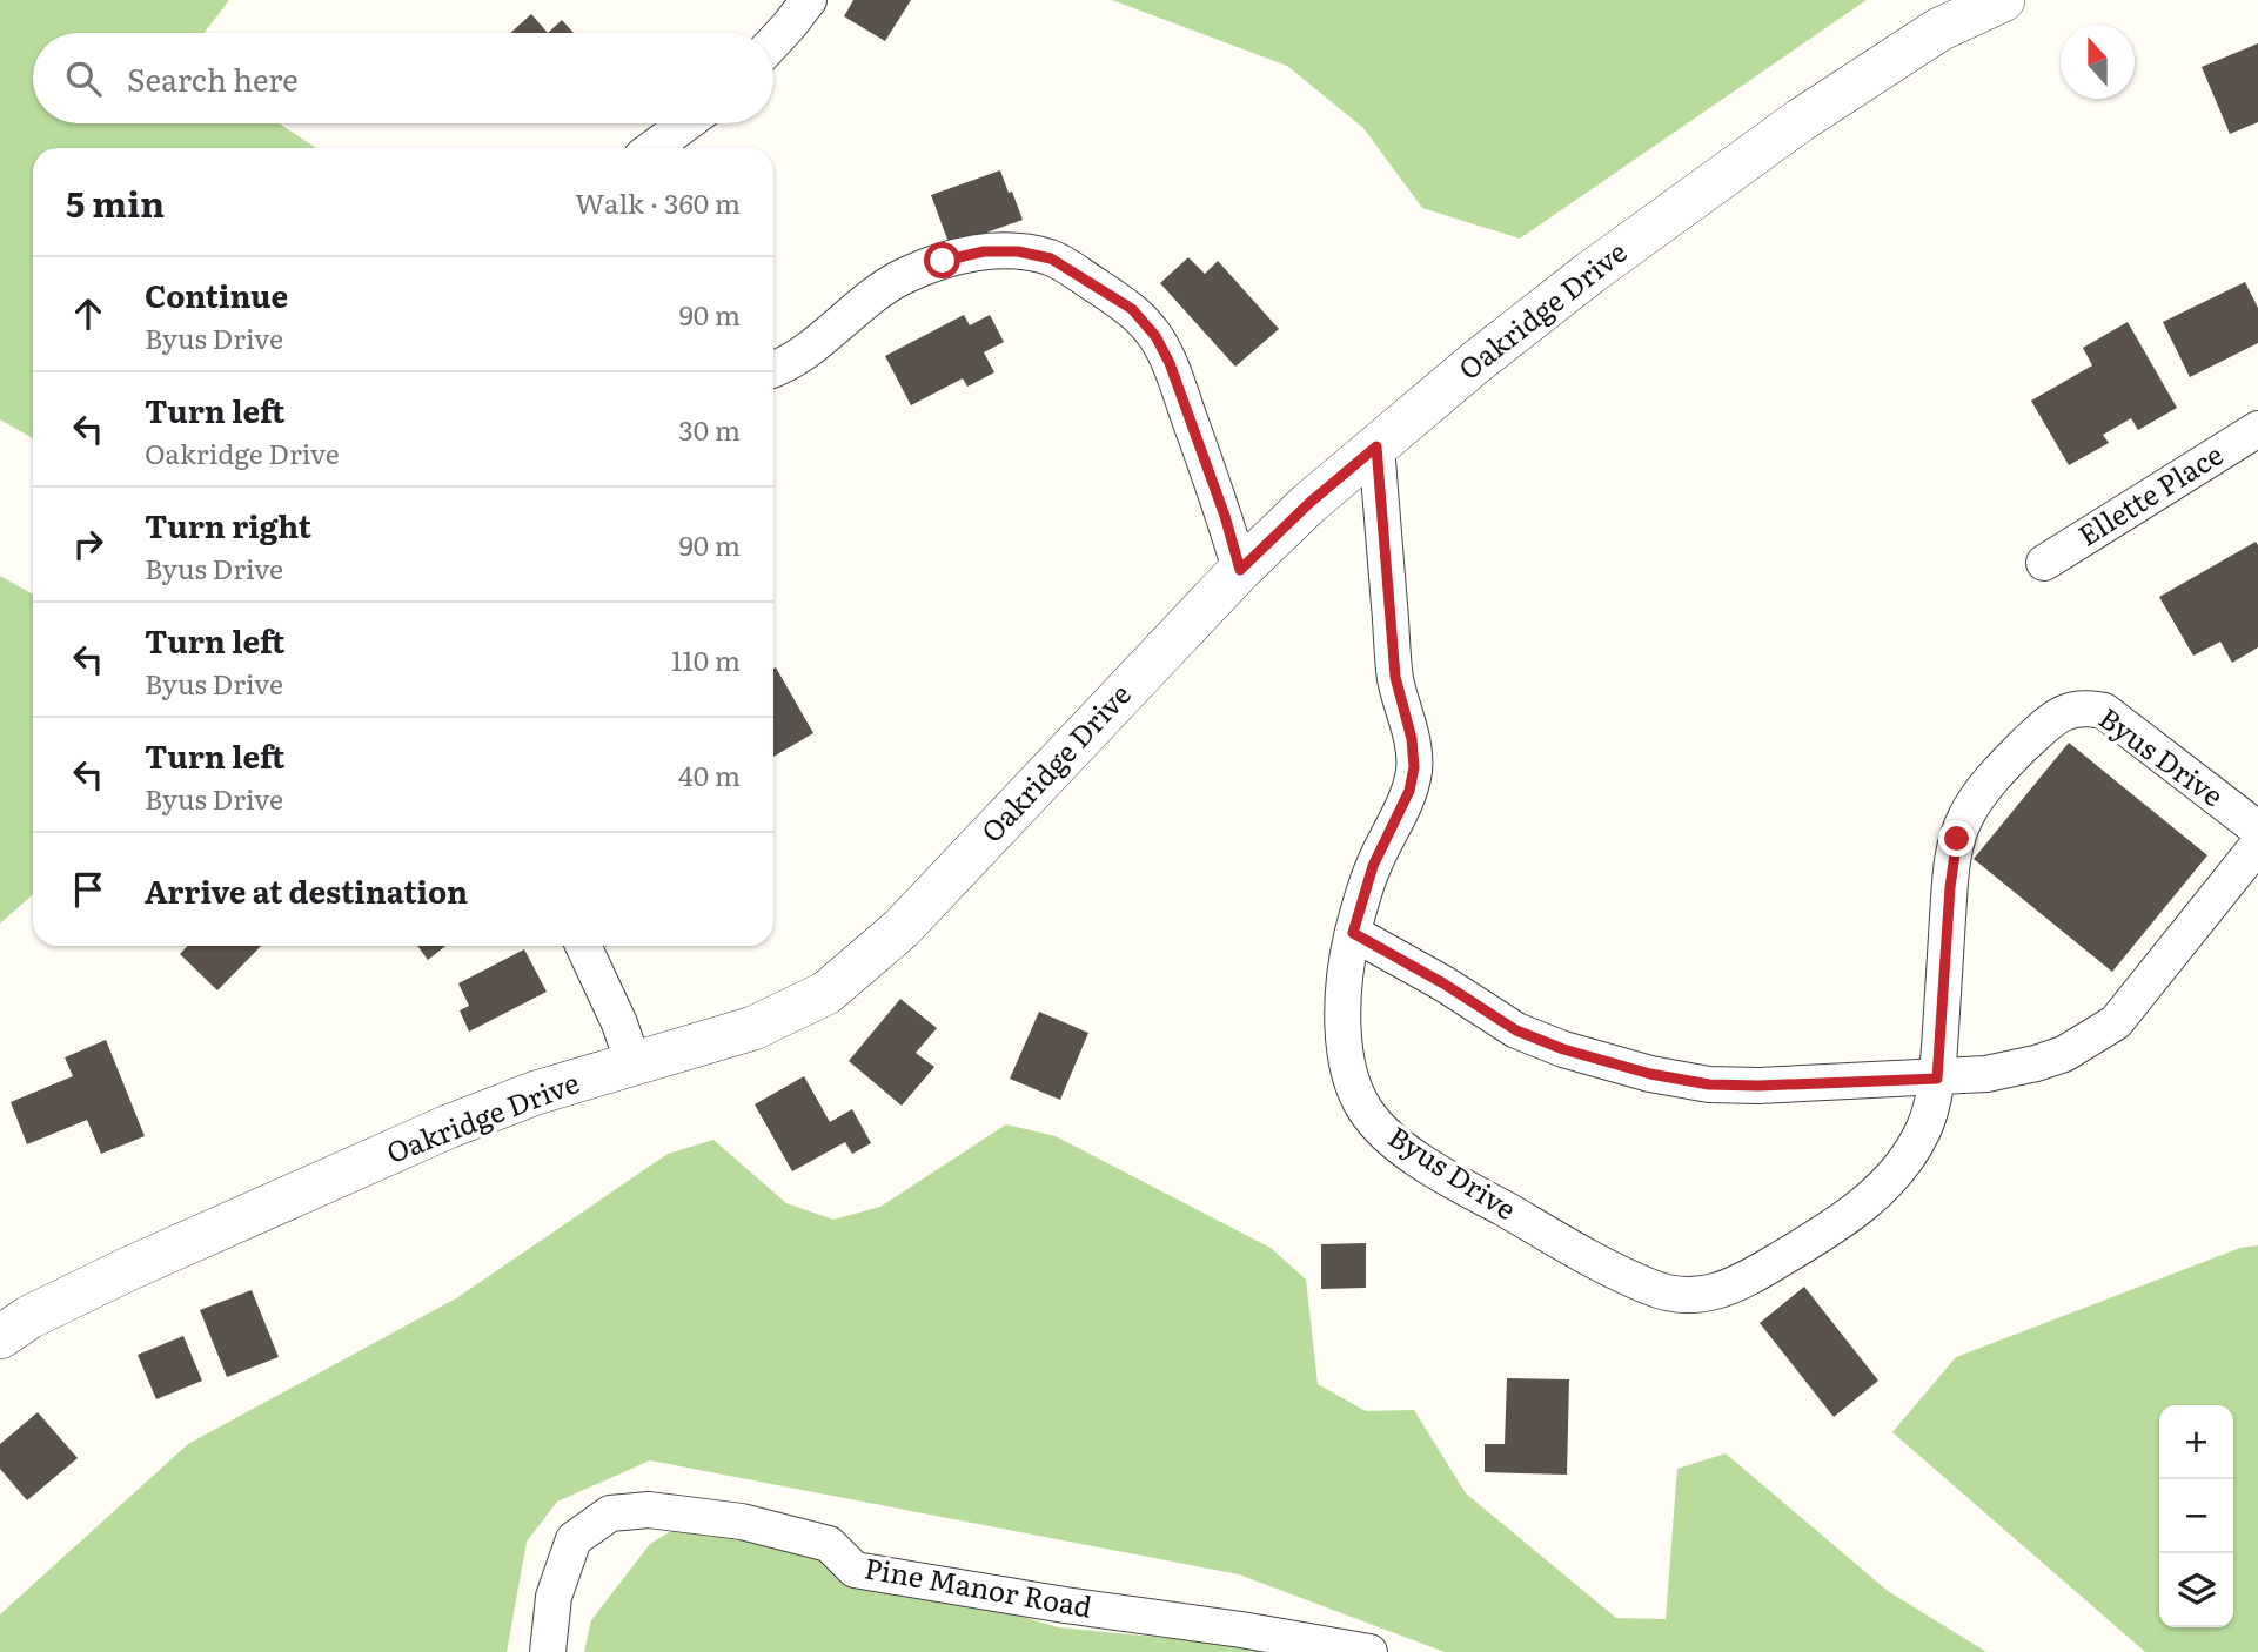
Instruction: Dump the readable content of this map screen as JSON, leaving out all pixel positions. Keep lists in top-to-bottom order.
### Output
{
  "streets": {
    "street": [
      "Oakridge Drive",
      "Ellette Place",
      "Byus Drive",
      "Pine Manor Road"
    ]
  },
  "crossings": [
    ["Oakridge Drive", "Byus Drive"]
  ],
  "north": "top",
  "page": {
    "search": "Search here",
    "heading": ["5 min", "Walk · 360 m"],
    "list": [
      ["Continue", "Byus Drive", "90 m"],
      ["Turn left", "Oakridge Drive", "30 m"],
      ["Turn right", "Byus Drive", "90 m"],
      ["Turn left", "Byus Drive", "110 m"],
      ["Turn left", "Byus Drive", "40 m"],
      "Arrive at destination"
    ],
    "map_buttons": ["+", "−"]
  }
}
